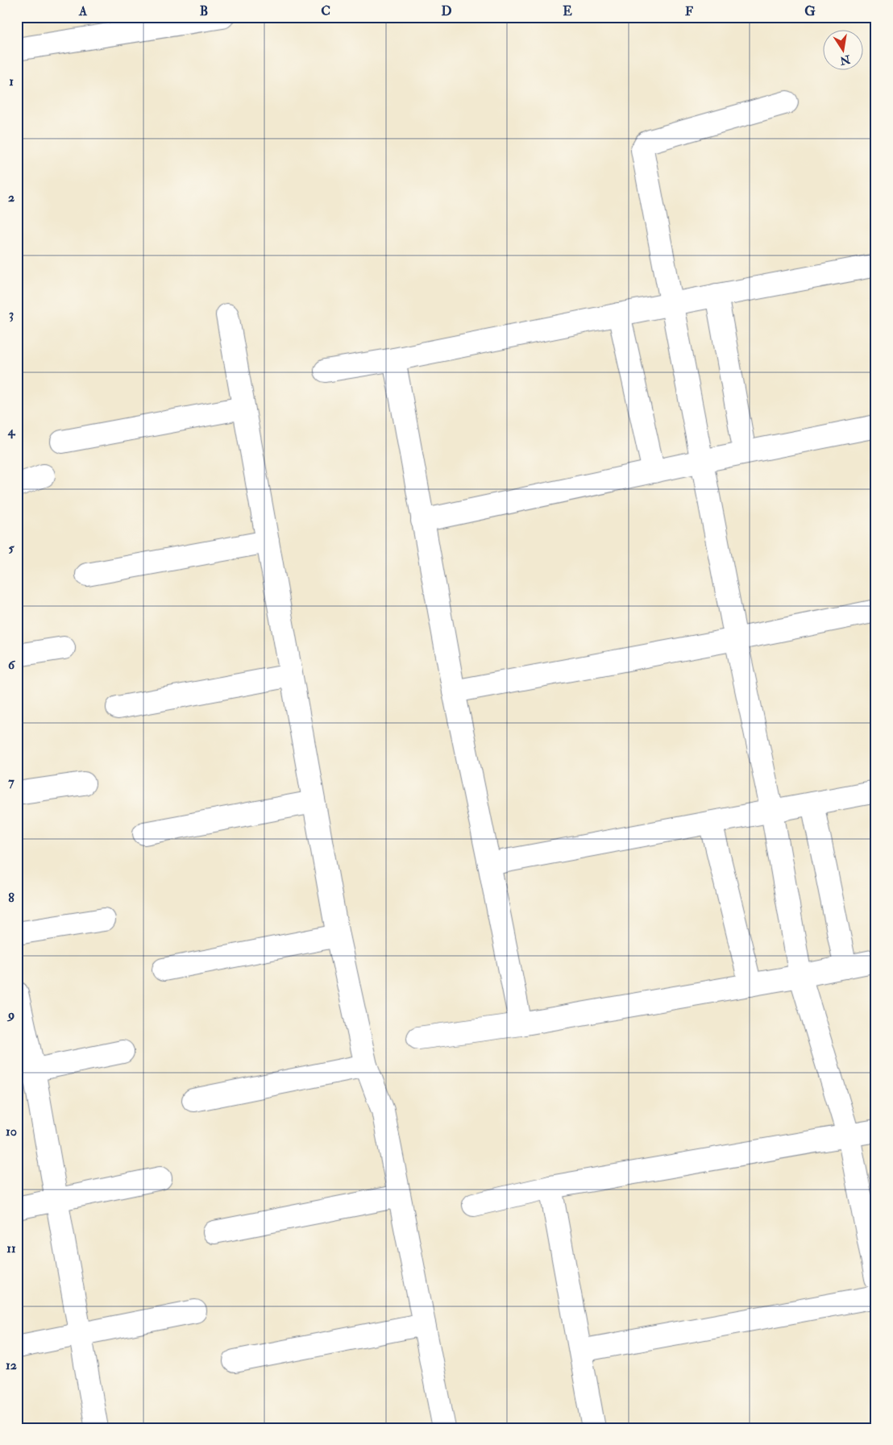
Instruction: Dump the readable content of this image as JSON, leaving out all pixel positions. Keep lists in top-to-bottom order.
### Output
{
  "north": "bottom",
  "grid": {
    "columns": [
      "A",
      "B",
      "C",
      "D",
      "E",
      "F",
      "G"
    ],
    "rows": [
      "1",
      "2",
      "3",
      "4",
      "5",
      "6",
      "7",
      "8",
      "9",
      "10",
      "11",
      "12"
    ]
  }
}
